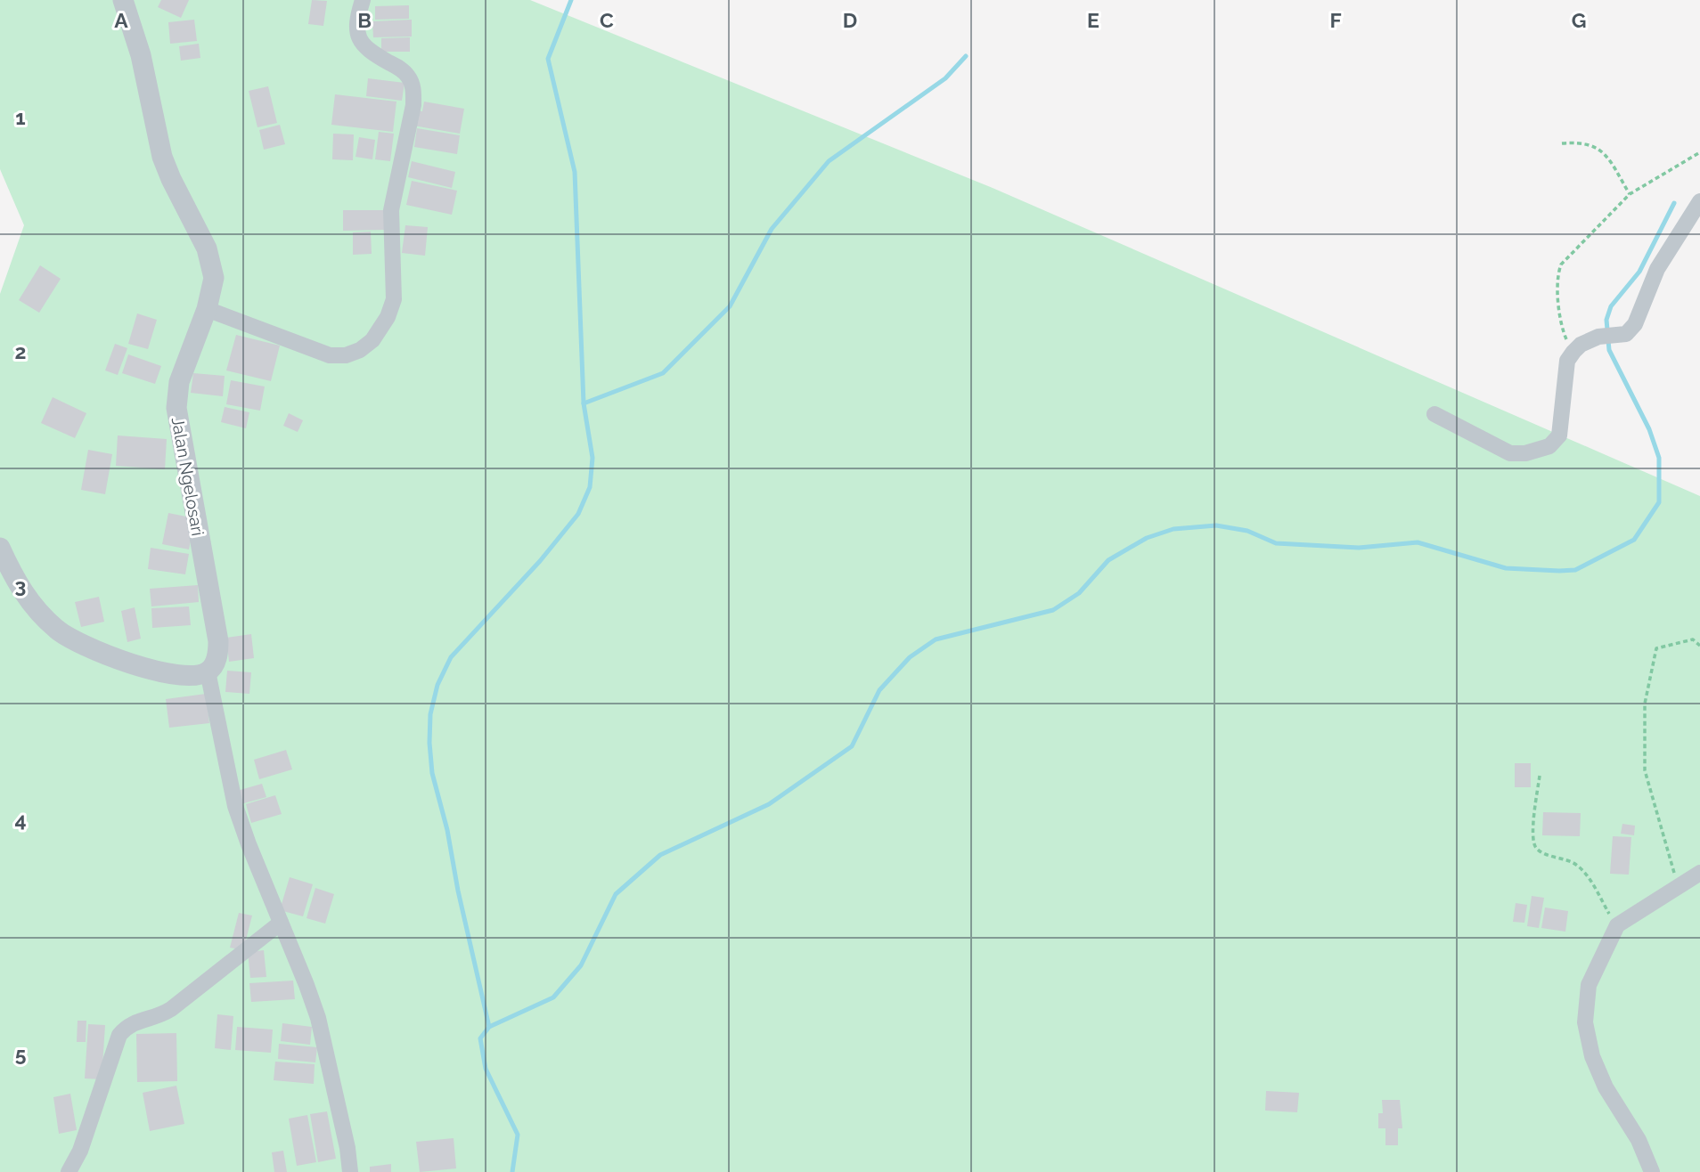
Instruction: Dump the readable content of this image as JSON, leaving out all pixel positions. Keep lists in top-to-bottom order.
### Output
{
  "streets": {
    "street": ["Jalan Ngelosari"]
  },
  "grid": {
    "columns": [
      "A",
      "B",
      "C",
      "D",
      "E",
      "F",
      "G"
    ],
    "rows": [
      "1",
      "2",
      "3",
      "4",
      "5"
    ]
  }
}
